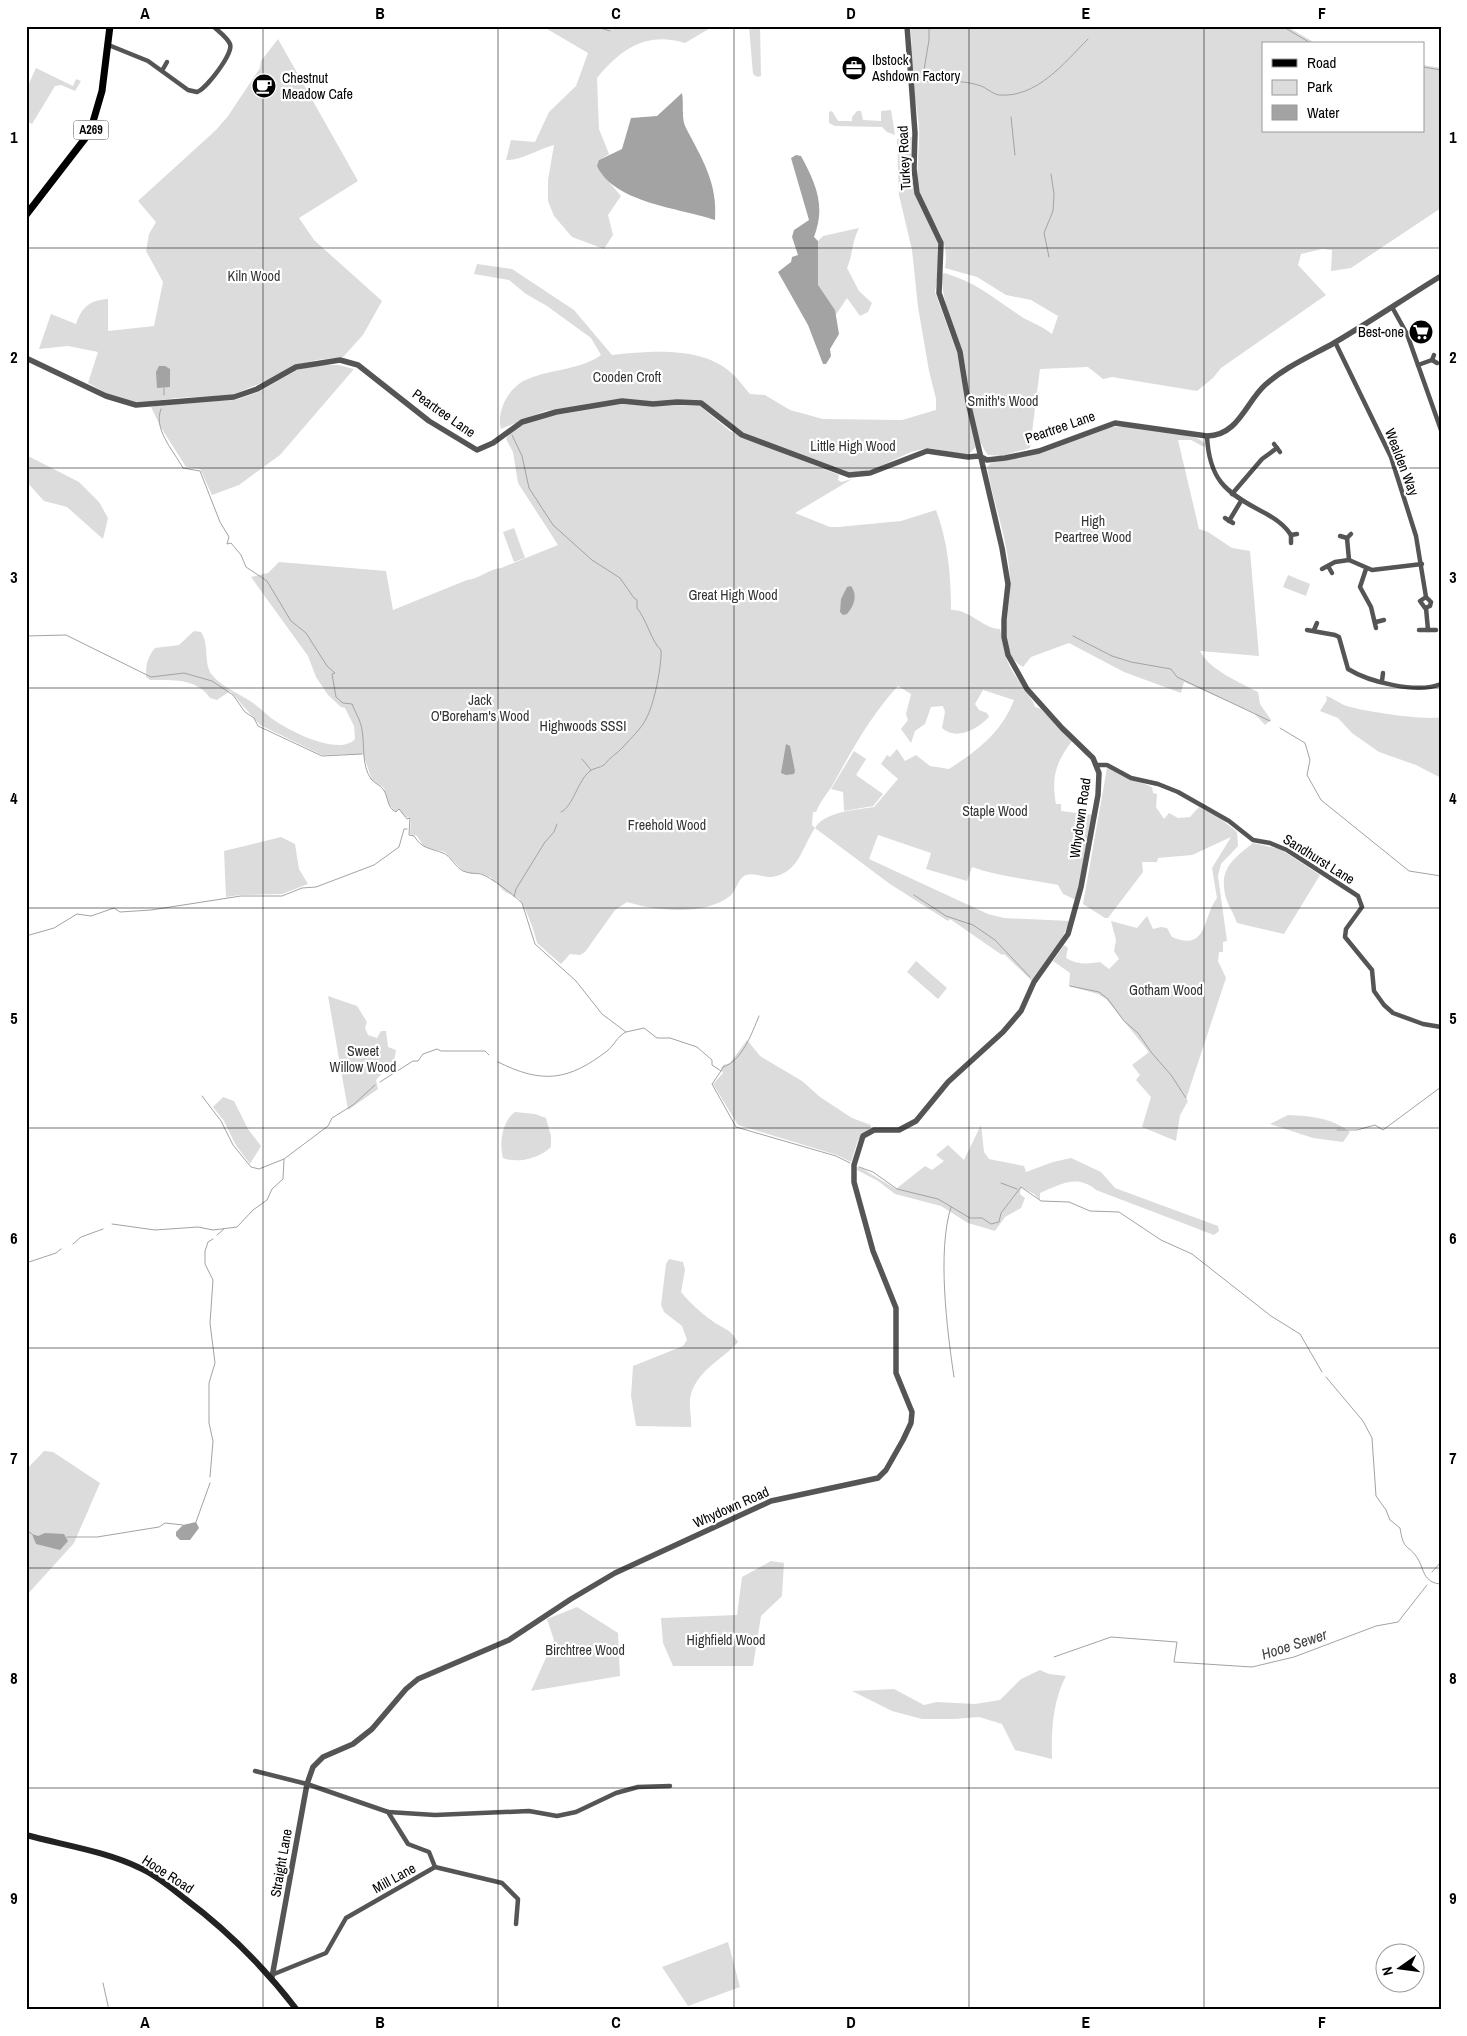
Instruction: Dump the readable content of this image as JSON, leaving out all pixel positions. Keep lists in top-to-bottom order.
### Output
{
  "streets": {
    "main road": ["A269", "Hooe Road"],
    "street": [
      "Turkey Road",
      "Peartree Lane",
      "Wealden Way",
      "Whydown Road",
      "Sandhurst Lane",
      "Straight Lane",
      "Mill Lane"
    ]
  },
  "crossings": [
    ["Turkey Road", "Peartree Lane"],
    ["Turkey Road", "Whydown Road"],
    ["Peartree Lane", "Wealden Way"],
    ["Peartree Lane", "Whydown Road"],
    ["Whydown Road", "Sandhurst Lane"],
    ["Whydown Road", "Straight Lane"],
    ["Straight Lane", "Hooe Road"],
    ["Straight Lane", "Mill Lane"],
    ["Hooe Road", "Mill Lane"]
  ],
  "water": ["Hooe Sewer"],
  "parks": [
    "Kiln Wood",
    "Cooden Croft",
    "Smith's Wood",
    "Little High Wood",
    "High Peartree Wood",
    "Great High Wood",
    "Jack O'Boreham's Wood",
    "Highwoods SSSI",
    "Staple Wood",
    "Freehold Wood",
    "Gotham Wood",
    "Sweet Willow Wood",
    "Highfield Wood",
    "Birchtree Wood"
  ],
  "places": {
    "office": ["Ibstock Ashdown Factory"],
    "cafe": ["Chestnut Meadow Cafe"],
    "supermarket": ["Best-one"]
  },
  "legend": ["Road", "Park", "Water"],
  "north": "left",
  "grid": {
    "columns": [
      "A",
      "B",
      "C",
      "D",
      "E",
      "F"
    ],
    "rows": [
      "1",
      "2",
      "3",
      "4",
      "5",
      "6",
      "7",
      "8",
      "9"
    ]
  }
}
